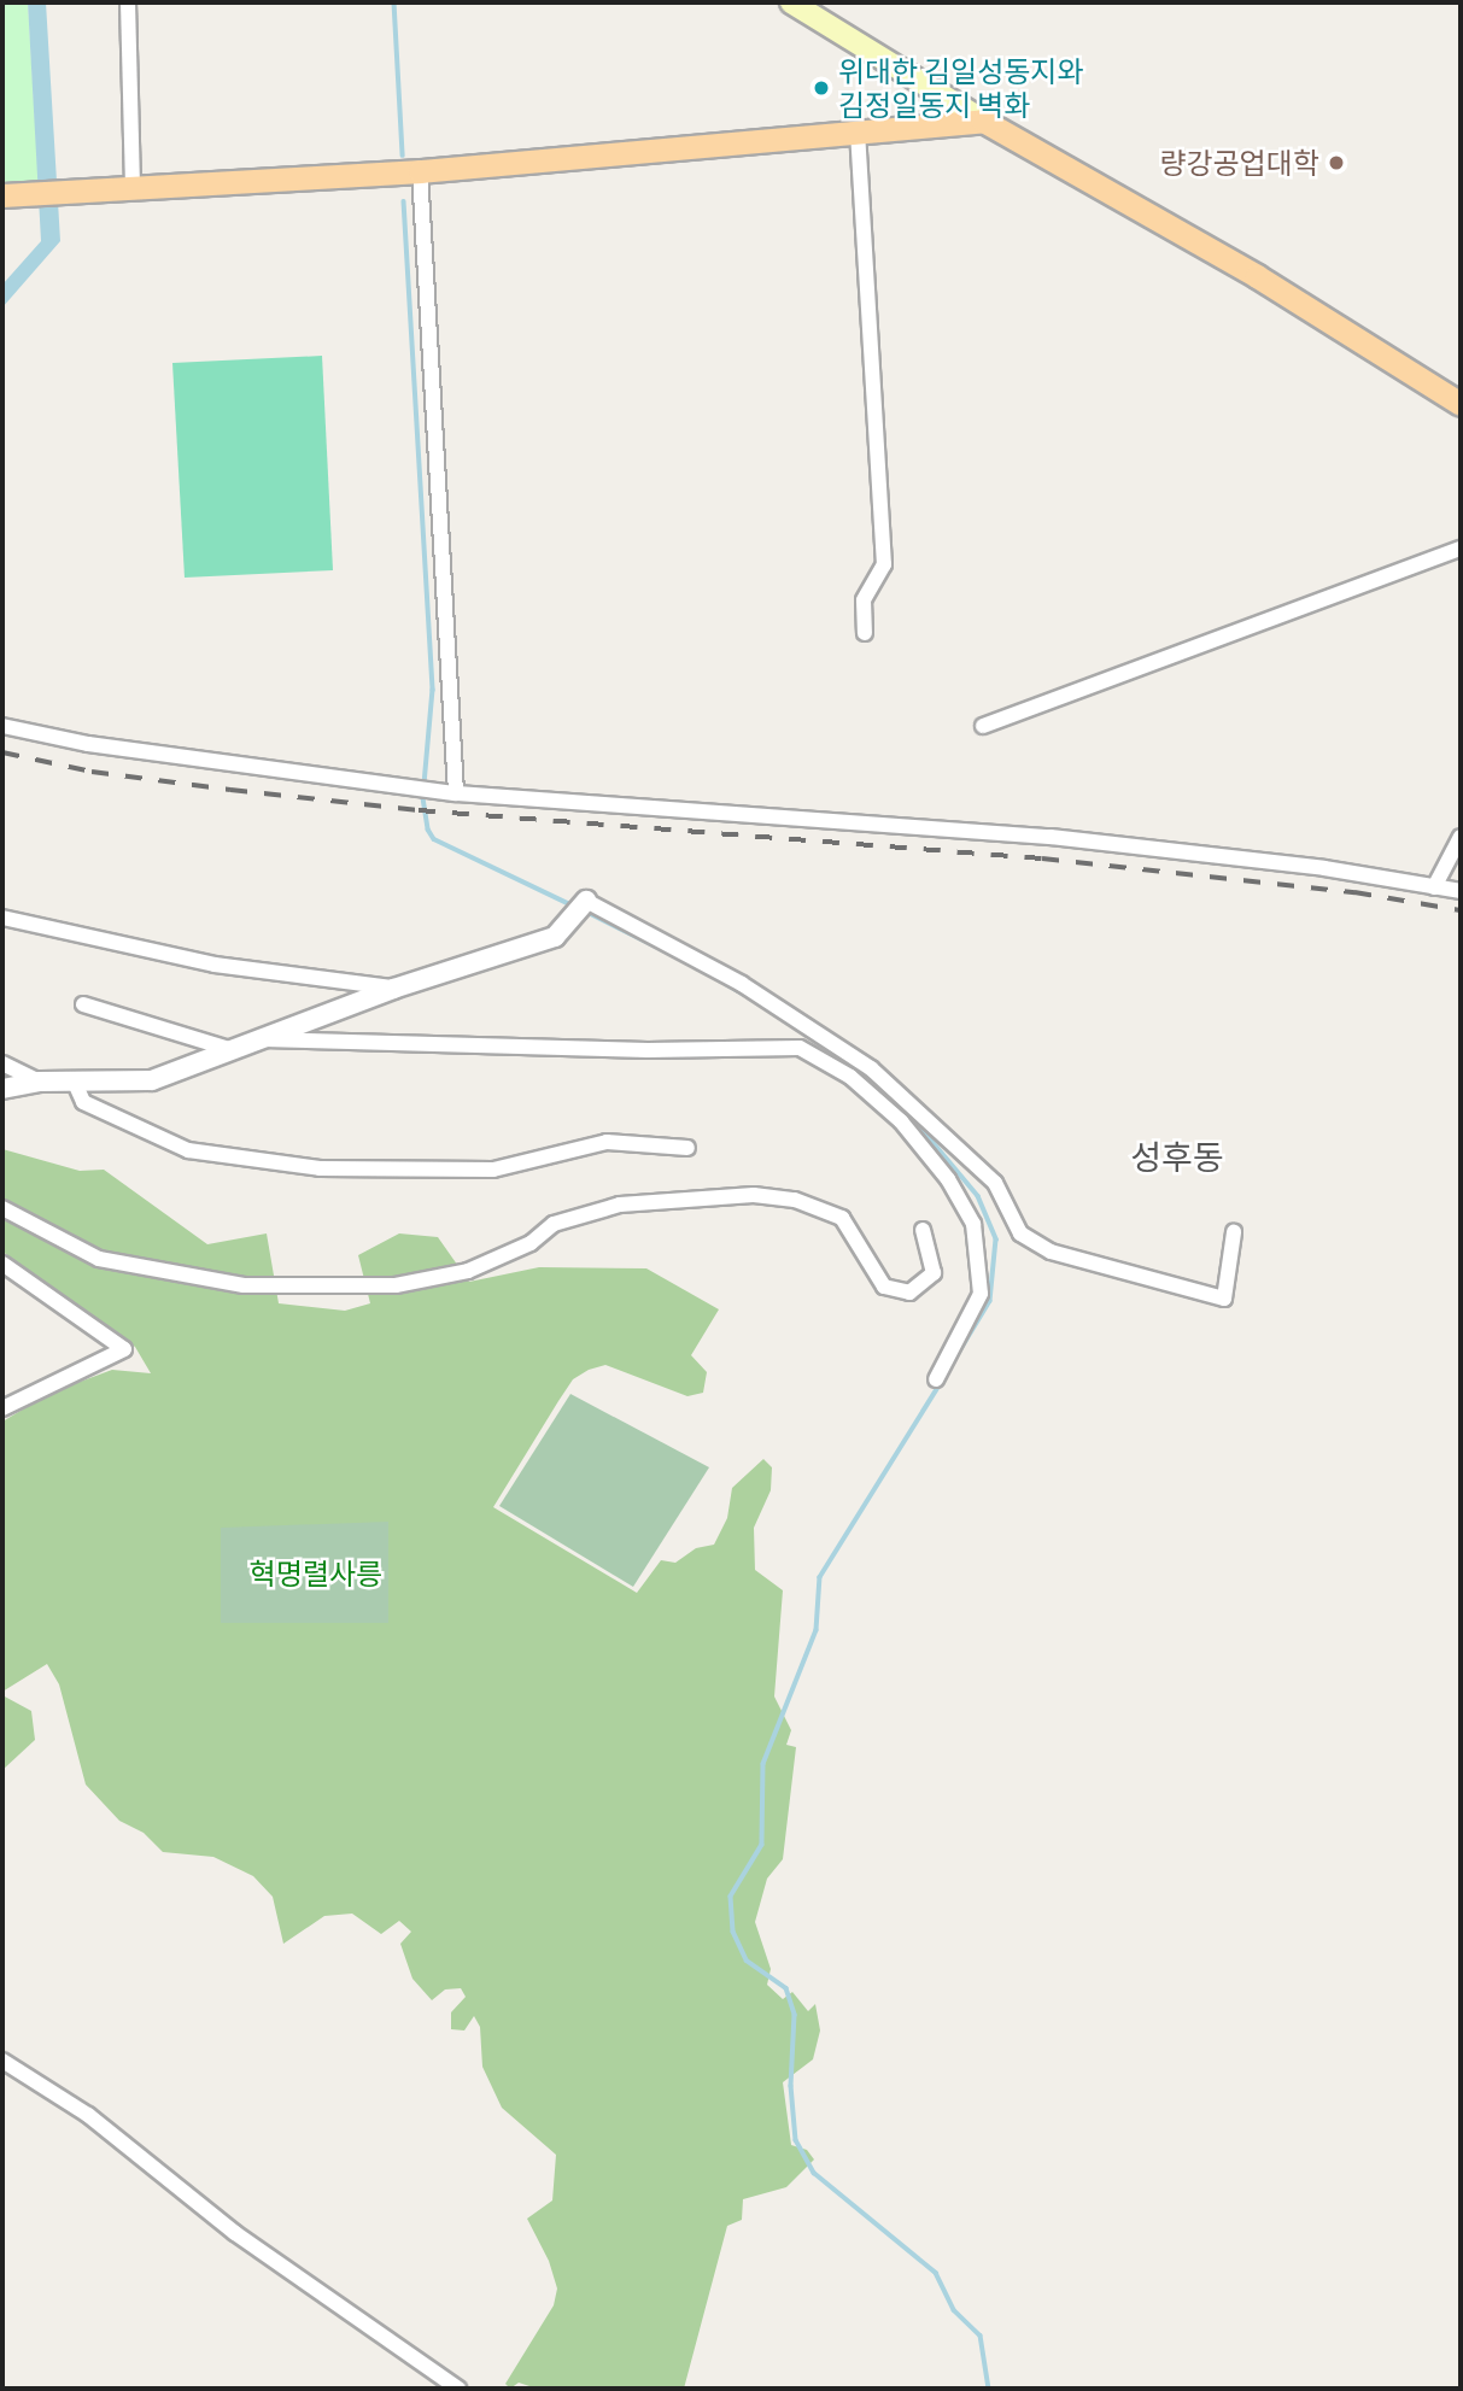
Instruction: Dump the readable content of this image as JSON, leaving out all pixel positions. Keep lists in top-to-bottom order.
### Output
{
  "districts": ["성후동"],
  "parks": ["혁명렬사릉"],
  "places": ["위대한 김일성동지와 김정일동지 벽화", "량강공업대학"]
}
